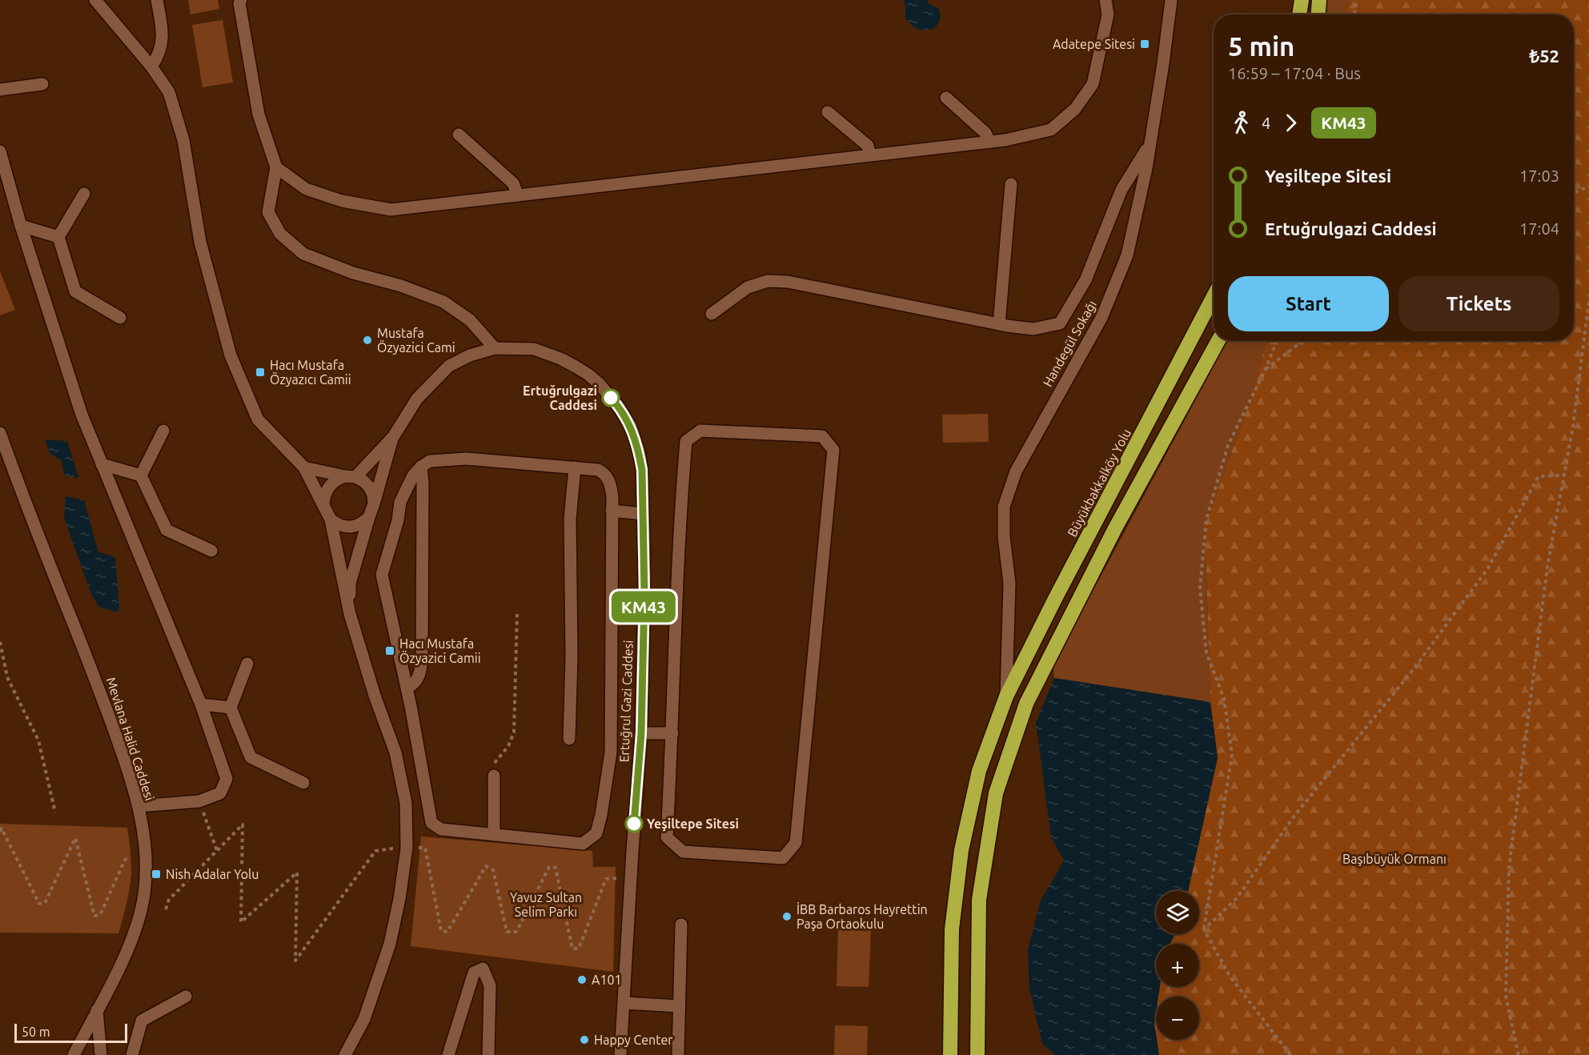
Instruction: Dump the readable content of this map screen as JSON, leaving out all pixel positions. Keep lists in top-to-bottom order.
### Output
{
  "streets": {
    "highway": ["Büyükbakkalköy Yolu"],
    "street": ["Handegül Sokağı", "Ertuğrul Gazi Caddesi", "Mevlana Halid Caddesi"]
  },
  "crossings": [
    ["Handegül Sokağı", "Büyükbakkalköy Yolu"]
  ],
  "parks": ["Başıbüyük Ormanı", "Yavuz Sultan Selim Parkı"],
  "places": {
    "transit": [
      "Adatepe Sitesi",
      "Hacı Mustafa Özyazıcı Camii",
      "Hacı Mustafa Özyazici Camii",
      "Nish Adalar Yolu"
    ],
    "other": [
      "Mustafa Özyazici Cami",
      "Ertuğrulgazi Caddesi",
      "Yeşiltepe Sitesi",
      "İBB Barbaros Hayrettin Paşa Ortaokulu",
      "A101",
      "Happy Center"
    ]
  },
  "lines": ["bus line KM43"],
  "scale_bar": "50 m",
  "page": {
    "on_map": "KM43",
    "heading": ["5 min", "16:59 – 17:04 · Bus", "₺52"],
    "legs": ["4", "KM43"],
    "list": [
      {
        "name": "Yeşiltepe Sitesi",
        "value": "17:03"
      },
      {
        "name": "Ertuğrulgazi Caddesi",
        "value": "17:04"
      }
    ],
    "buttons": ["Start", "Tickets"],
    "map_buttons": ["+", "−"],
    "scale": "50 m"
  }
}
